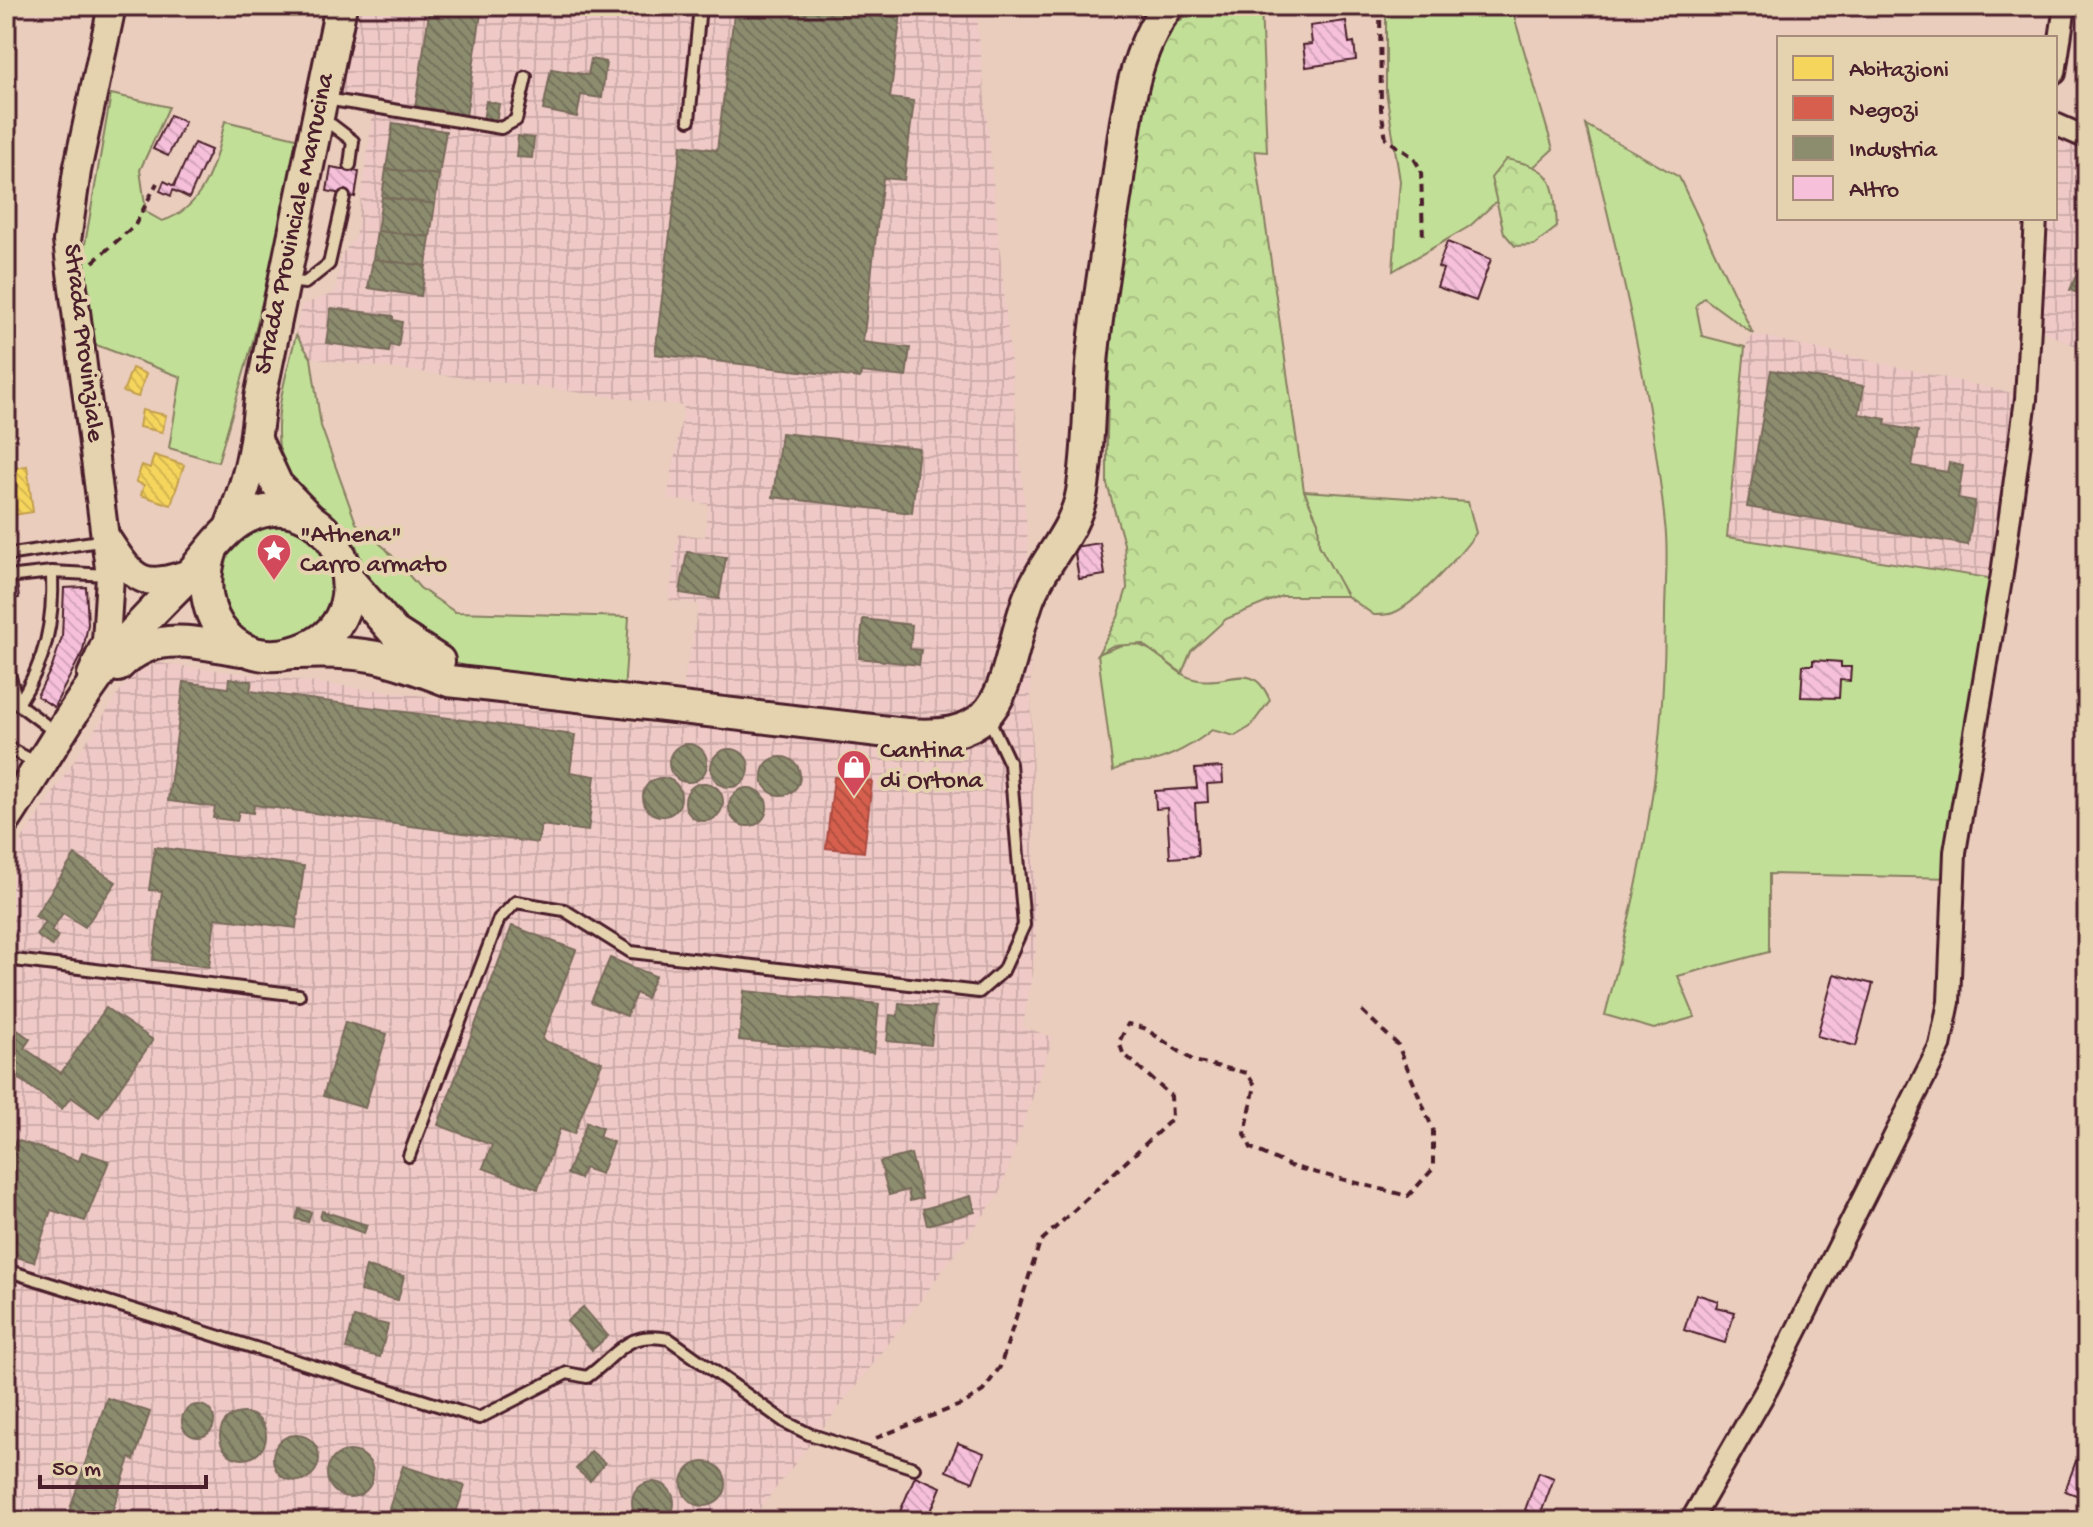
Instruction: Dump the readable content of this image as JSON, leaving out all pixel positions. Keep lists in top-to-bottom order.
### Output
{
  "streets": {
    "main road": ["Strada Provinciale Marrucina"],
    "street": ["Strada Provinziale"]
  },
  "places": {
    "place": ["\"Athena\" Carro armato"],
    "shop": ["Cantina di Ortona"]
  },
  "legend": [
    "Abitazioni",
    "Negozi",
    "Industria",
    "Altro"
  ],
  "scale_bar": "50 m"
}
